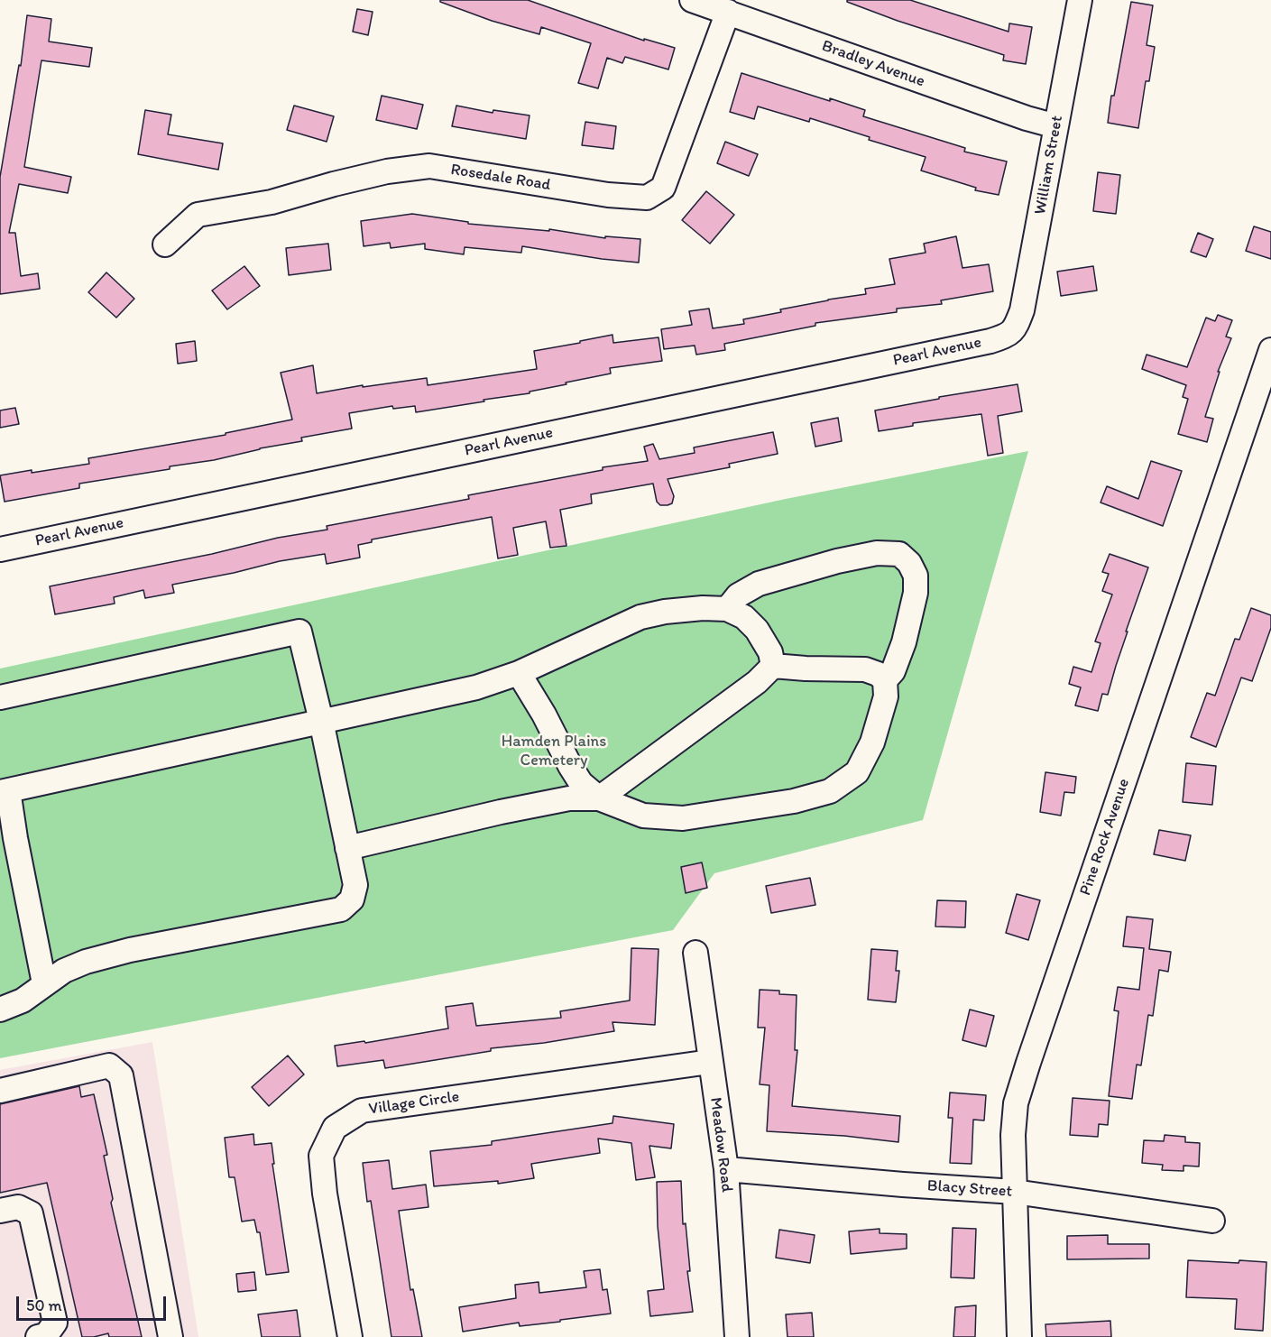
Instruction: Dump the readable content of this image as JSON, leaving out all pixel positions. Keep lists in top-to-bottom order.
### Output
{
  "streets": {
    "street": [
      "Bradley Avenue",
      "William Street",
      "Rosedale Road",
      "Pearl Avenue",
      "Pine Rock Avenue",
      "Village Circle",
      "Meadow Road",
      "Blacy Street"
    ]
  },
  "crossings": [
    ["Bradley Avenue", "William Street"],
    ["Bradley Avenue", "Rosedale Road"],
    ["William Street", "Pearl Avenue"],
    ["Pine Rock Avenue", "Blacy Street"],
    ["Village Circle", "Meadow Road"],
    ["Meadow Road", "Blacy Street"]
  ],
  "parks": ["Hamden Plains Cemetery"],
  "scale_bar": "50 m"
}
